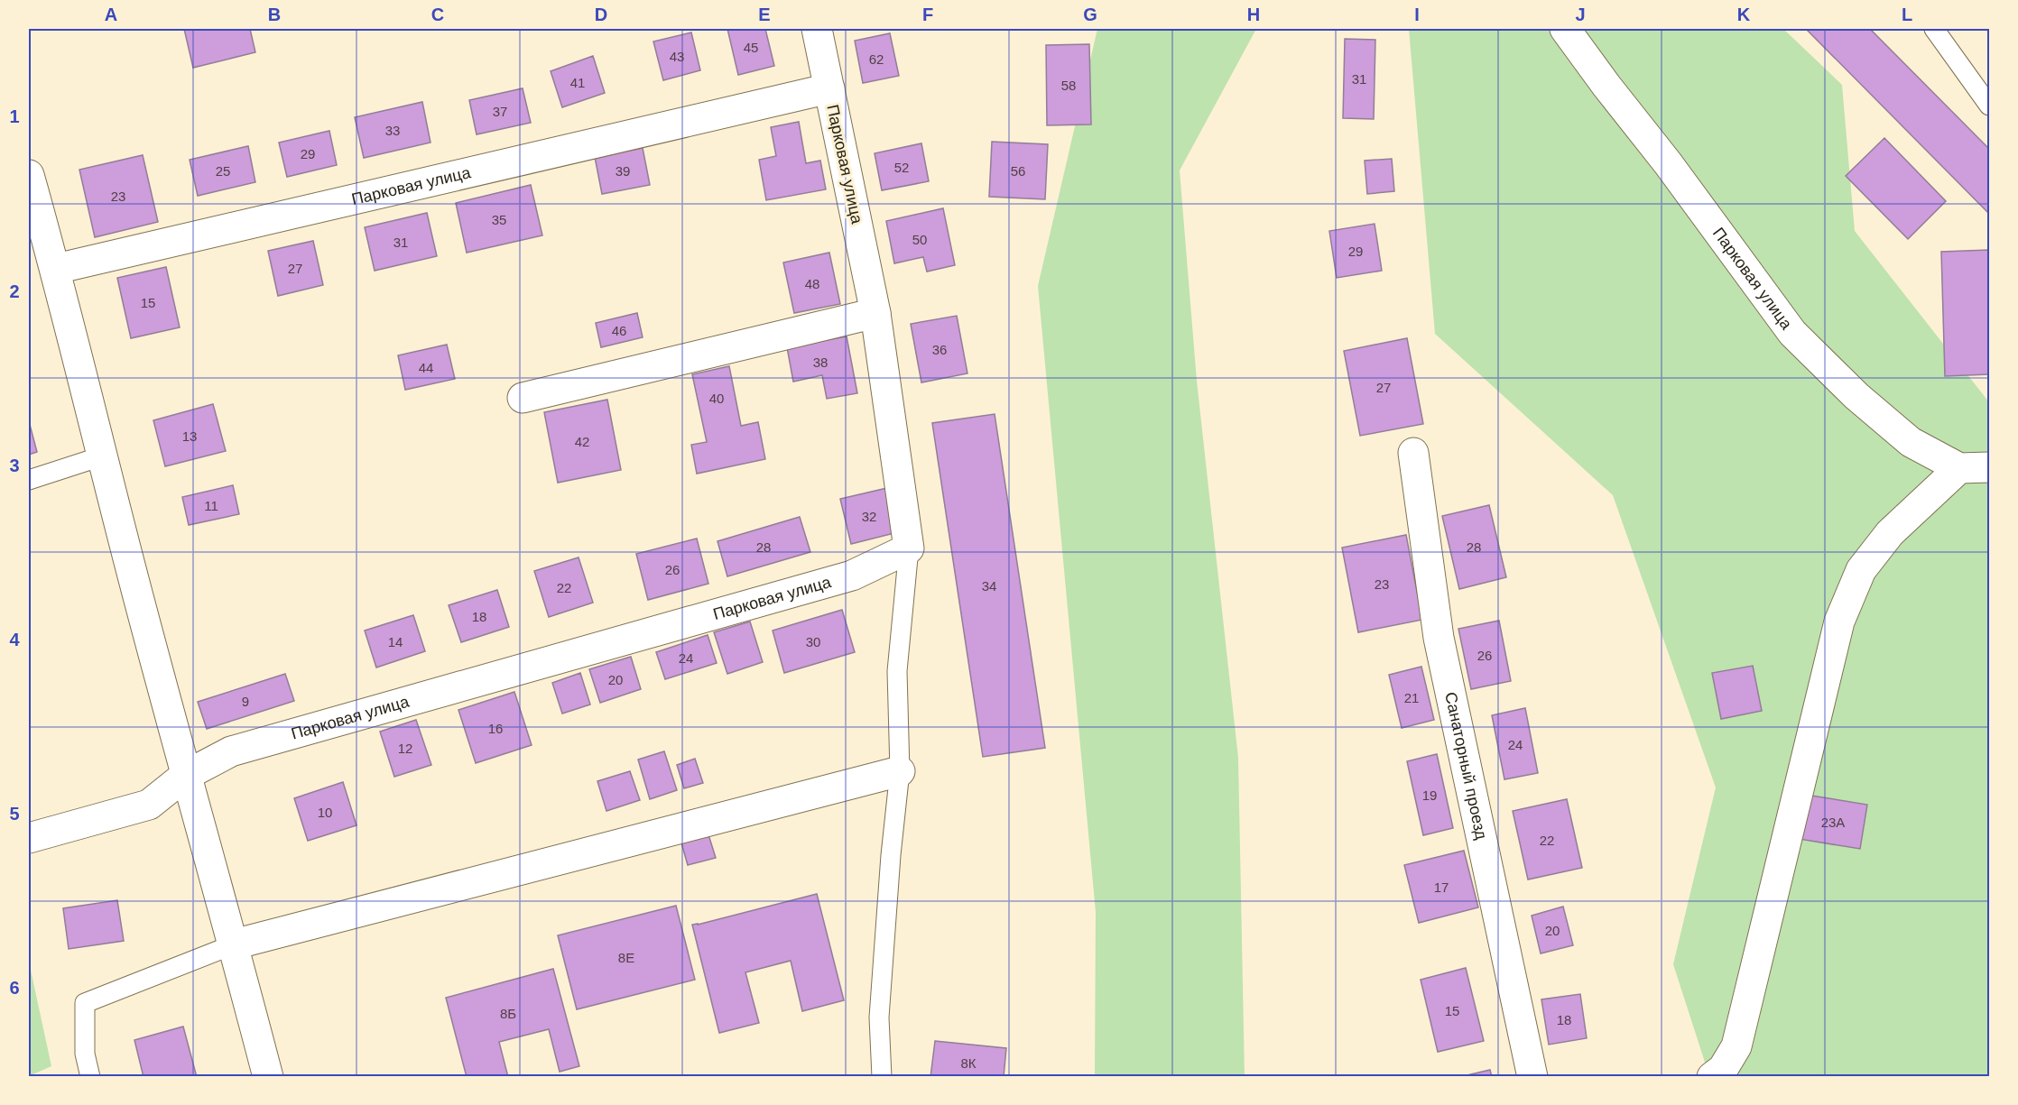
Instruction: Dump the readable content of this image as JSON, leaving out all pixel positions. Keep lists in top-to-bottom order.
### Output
{
  "streets": {
    "street": ["Парковая улица", "Санаторный проезд"]
  },
  "house_numbers": [
    "45",
    "43",
    "62",
    "31",
    "41",
    "58",
    "37",
    "33",
    "29",
    "52",
    "25",
    "39",
    "56",
    "23",
    "35",
    "50",
    "31",
    "29",
    "27",
    "48",
    "15",
    "46",
    "36",
    "38",
    "44",
    "27",
    "40",
    "13",
    "42",
    "11",
    "32",
    "28",
    "28",
    "26",
    "23",
    "34",
    "22",
    "18",
    "14",
    "30",
    "26",
    "24",
    "20",
    "21",
    "9",
    "16",
    "24",
    "12",
    "19",
    "10",
    "23А",
    "22",
    "17",
    "20",
    "8Е",
    "15",
    "8Б",
    "18",
    "8К"
  ],
  "grid": {
    "columns": [
      "A",
      "B",
      "C",
      "D",
      "E",
      "F",
      "G",
      "H",
      "I",
      "J",
      "K",
      "L"
    ],
    "rows": [
      "1",
      "2",
      "3",
      "4",
      "5",
      "6"
    ]
  }
}
